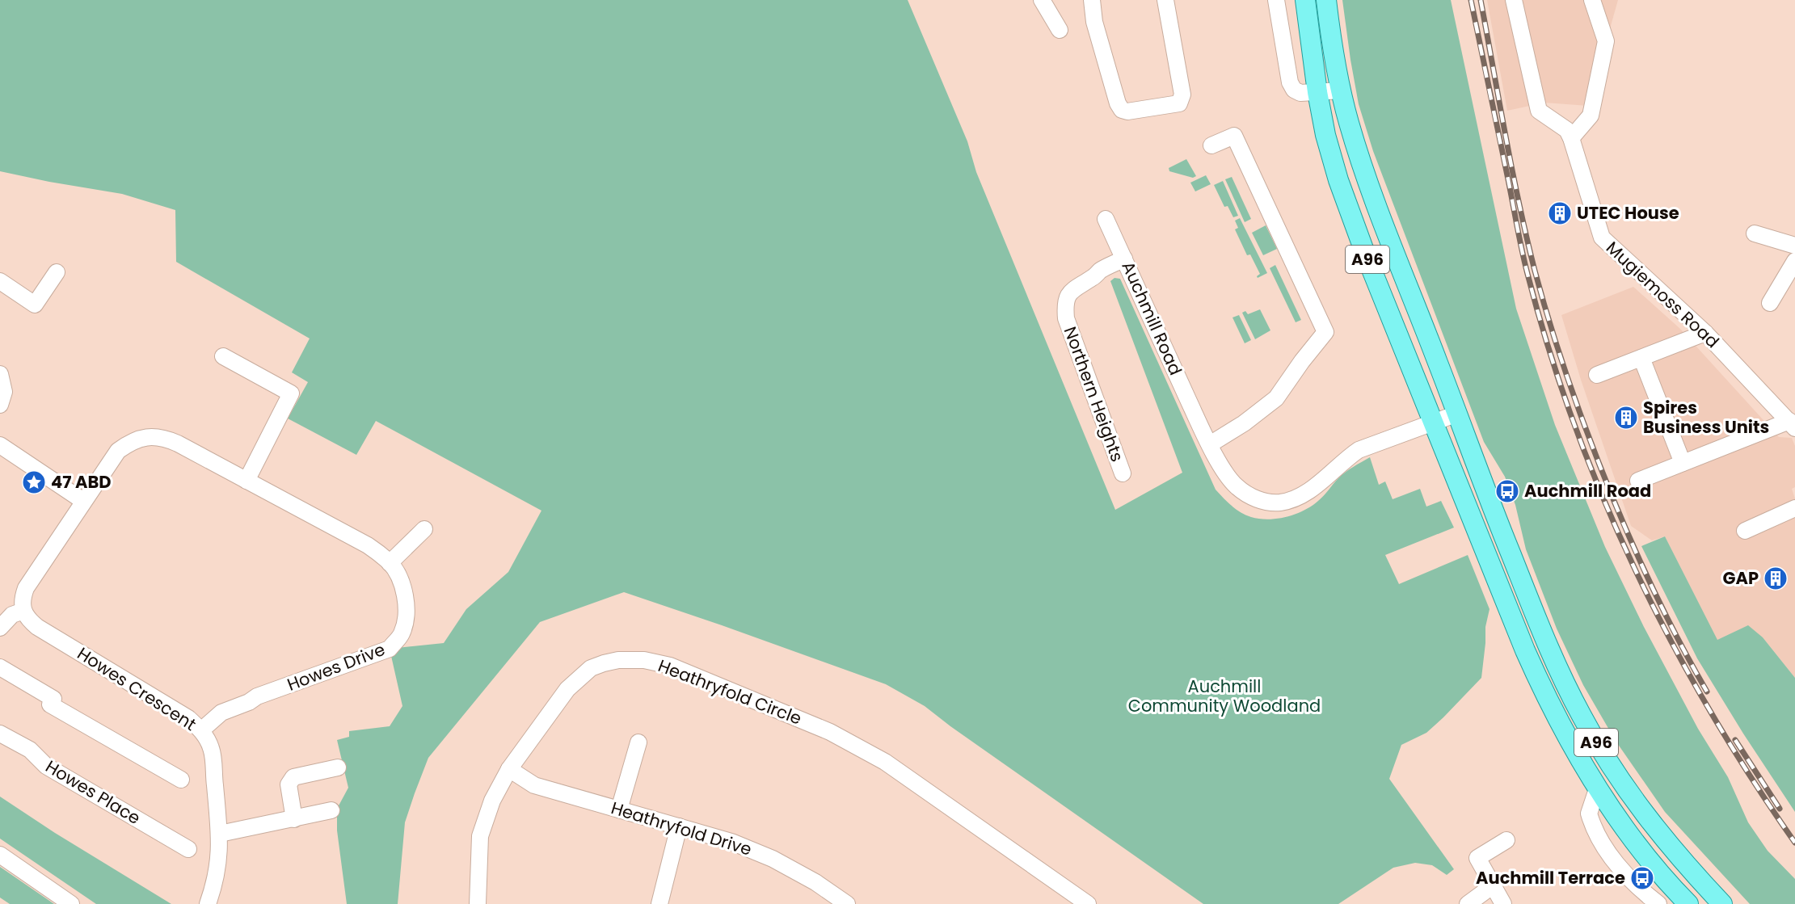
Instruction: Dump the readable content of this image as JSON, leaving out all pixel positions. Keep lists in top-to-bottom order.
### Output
{
  "streets": {
    "main road": ["A96"],
    "street": [
      "Mugiemoss Road",
      "Auchmill Road",
      "Northern Heights",
      "Howes Drive",
      "Howes Crescent",
      "Heathryfold Circle",
      "Howes Place",
      "Heathryfold Drive"
    ]
  },
  "crossings": [
    ["A96", "Auchmill Road"],
    ["Auchmill Road", "Northern Heights"],
    ["Howes Drive", "Howes Crescent"],
    ["Heathryfold Circle", "Heathryfold Drive"]
  ],
  "parks": ["Auchmill Community Woodland"],
  "places": {
    "building": ["UTEC House", "Spires Business Units", "GAP"],
    "place": ["47 ABD"],
    "bus stop": ["Auchmill Road", "Auchmill Terrace"]
  }
}
